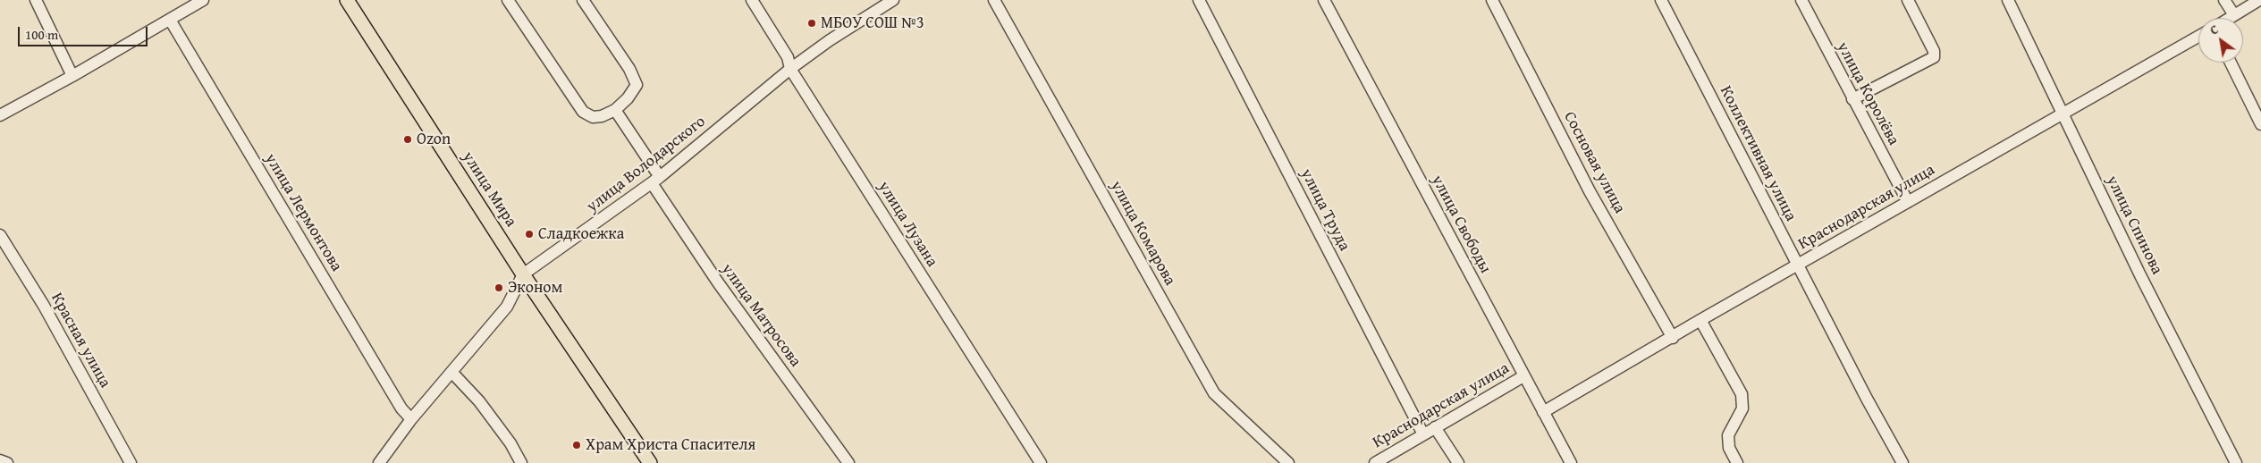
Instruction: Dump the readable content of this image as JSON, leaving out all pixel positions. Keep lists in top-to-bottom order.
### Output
{
  "streets": {
    "main road": ["улица Мира"],
    "street": [
      "улица Королёва",
      "Коллективная улица",
      "Сосновая улица",
      "улица Володарского",
      "Краснодарская улица",
      "улица Труда",
      "улица Лермонтова",
      "улица Лузана",
      "улица Свободы",
      "улица Спинова",
      "улица Комарова",
      "улица Матросова",
      "Красная улица"
    ]
  },
  "crossings": [
    ["улица Королёва", "Краснодарская улица"],
    ["Коллективная улица", "Краснодарская улица"],
    ["Сосновая улица", "Краснодарская улица"],
    ["улица Володарского", "улица Мира"],
    ["улица Володарского", "улица Лермонтова"],
    ["улица Володарского", "улица Лузана"],
    ["улица Володарского", "улица Матросова"],
    ["Краснодарская улица", "улица Труда"],
    ["Краснодарская улица", "улица Свободы"],
    ["Краснодарская улица", "улица Спинова"]
  ],
  "places": [
    "МБОУ СОШ №3",
    "Ozon",
    "Сладкоежка",
    "Эконом",
    "Храм Христа Спасителя"
  ],
  "scale_bar": "100 m",
  "north": "top left"
}
